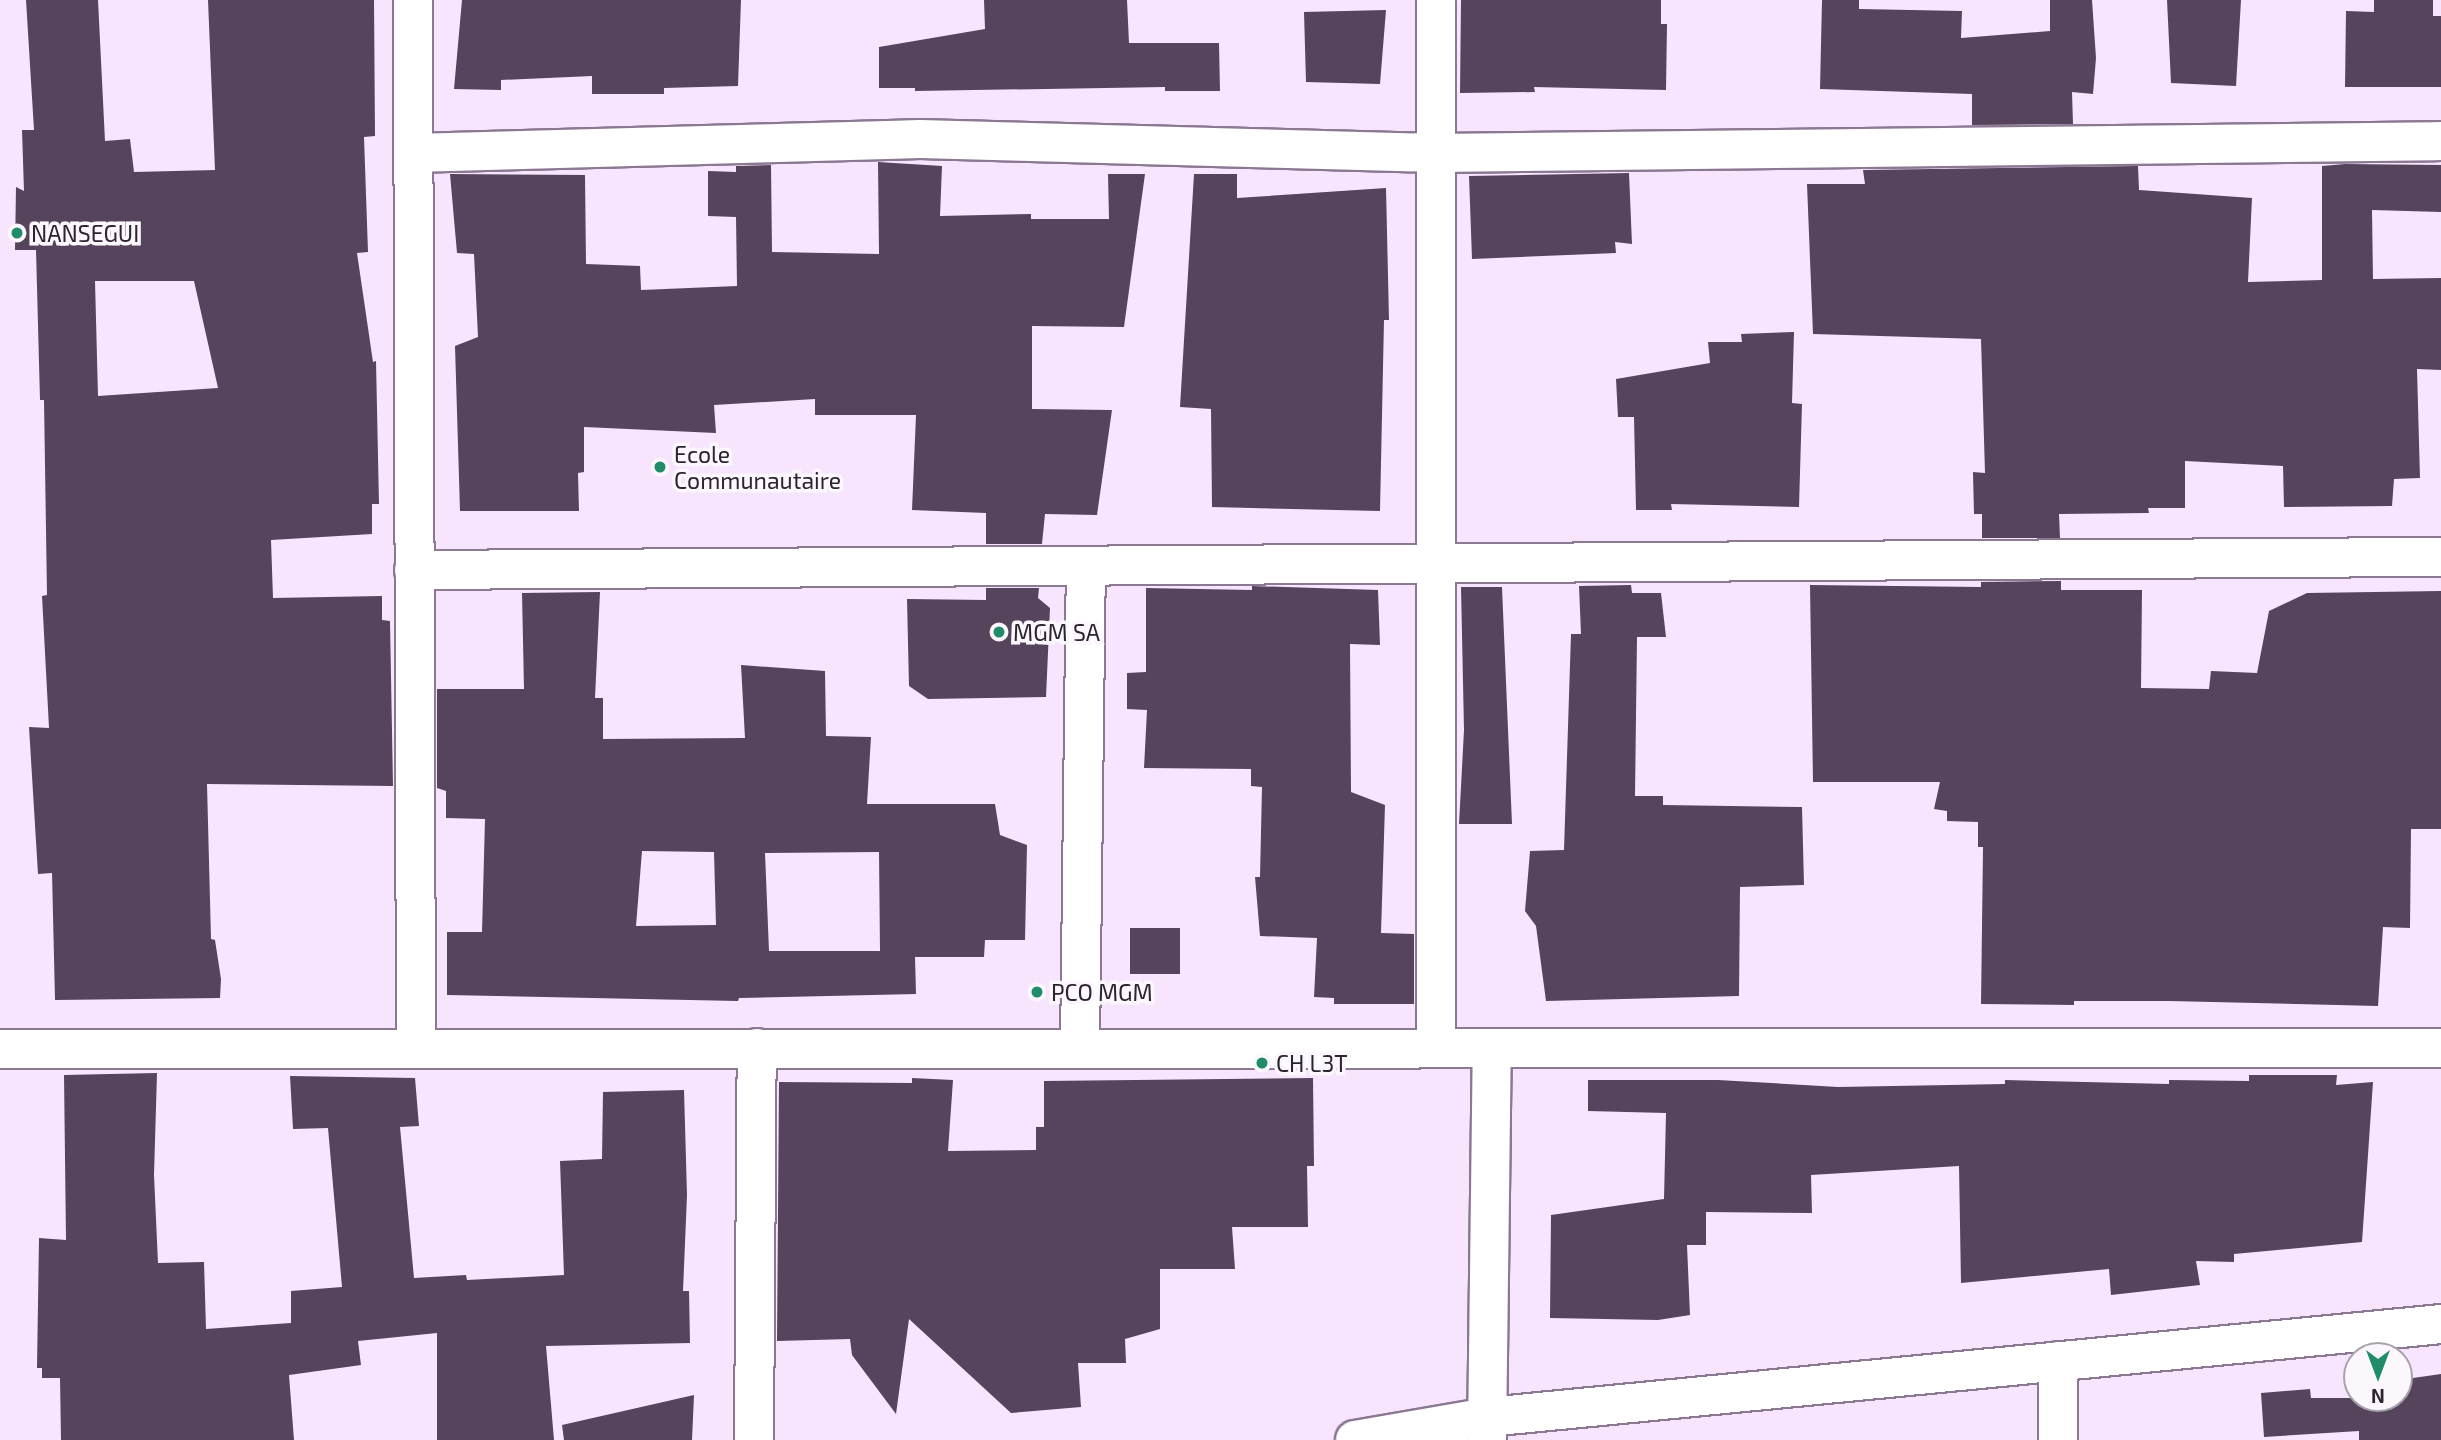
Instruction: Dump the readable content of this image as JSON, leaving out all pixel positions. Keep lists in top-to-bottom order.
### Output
{
  "places": [
    "NANSEGUI",
    "Ecole Communautaire",
    "MGM SA",
    "PCO MGM",
    "CH L3T"
  ],
  "north": "bottom"
}
